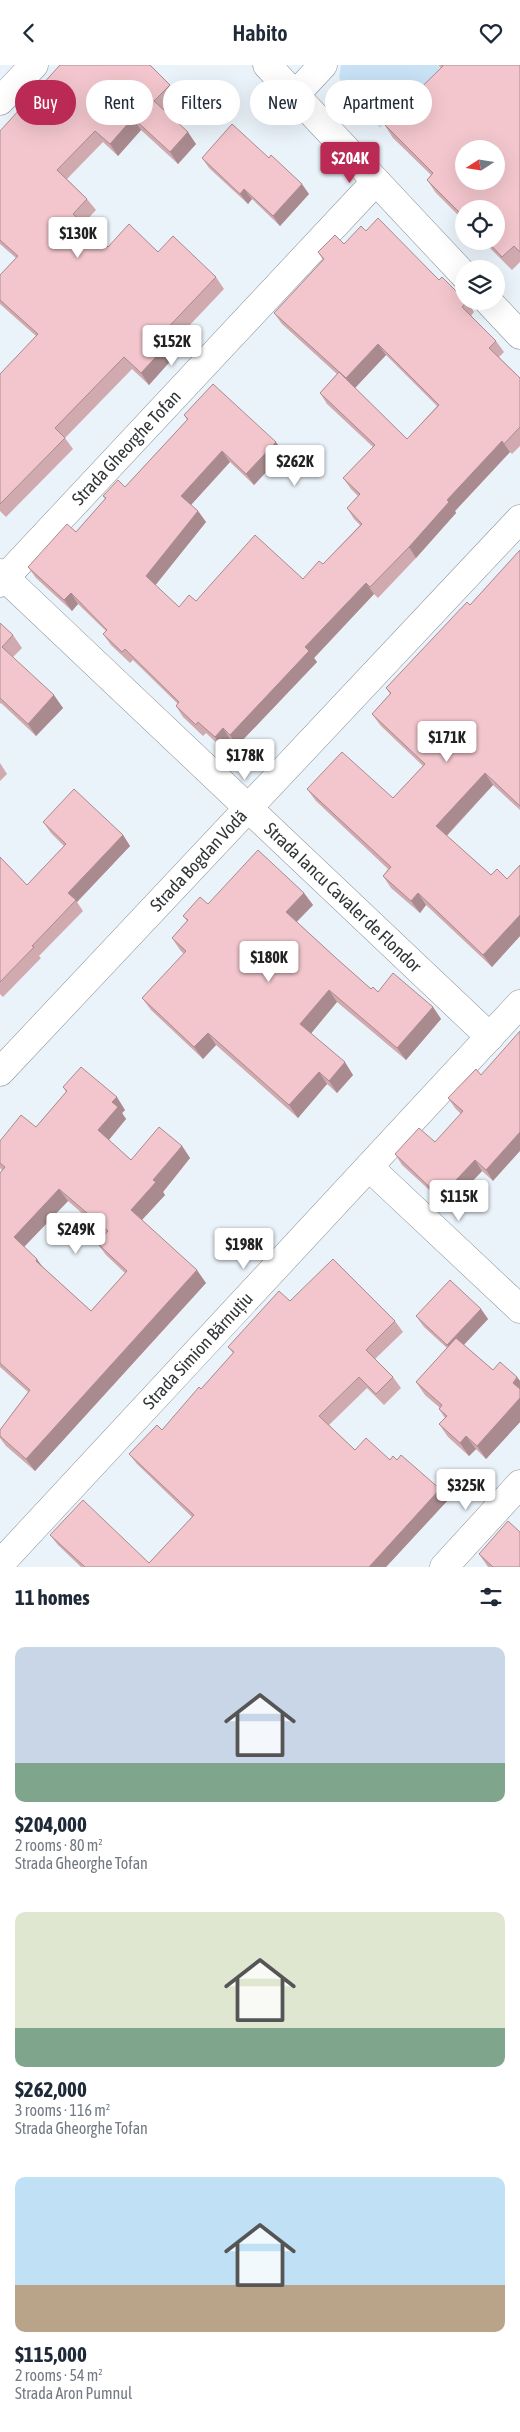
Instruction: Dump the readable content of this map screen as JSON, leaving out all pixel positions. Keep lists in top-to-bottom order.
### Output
{
  "streets": {
    "street": [
      "Strada Gheorghe Tofan",
      "Strada Bogdan Vodă",
      "Strada Iancu Cavaler de Flondor",
      "Strada Simion Bărnuțiu"
    ]
  },
  "crossings": [
    ["Strada Gheorghe Tofan", "Strada Iancu Cavaler de Flondor"],
    ["Strada Bogdan Vodă", "Strada Iancu Cavaler de Flondor"],
    ["Strada Iancu Cavaler de Flondor", "Strada Simion Bărnuțiu"]
  ],
  "north": "left",
  "page": {
    "header": "Habito",
    "chip": [
      "Buy",
      "Rent",
      "Filters",
      "New",
      "Apartment"
    ],
    "price": [
      "$204K",
      "$130K",
      "$152K",
      "$262K",
      "$171K",
      "$178K",
      "$180K",
      "$115K",
      "$249K",
      "$198K",
      "$325K"
    ],
    "heading": "11 homes",
    "list": [
      {
        "name": "$204,000",
        "note": "2 rooms · 80 m² · Strada Gheorghe Tofan"
      },
      {
        "name": "$262,000",
        "note": "3 rooms · 116 m² · Strada Gheorghe Tofan"
      },
      {
        "name": "$115,000",
        "note": "2 rooms · 54 m² · Strada Aron Pumnul"
      }
    ]
  }
}
